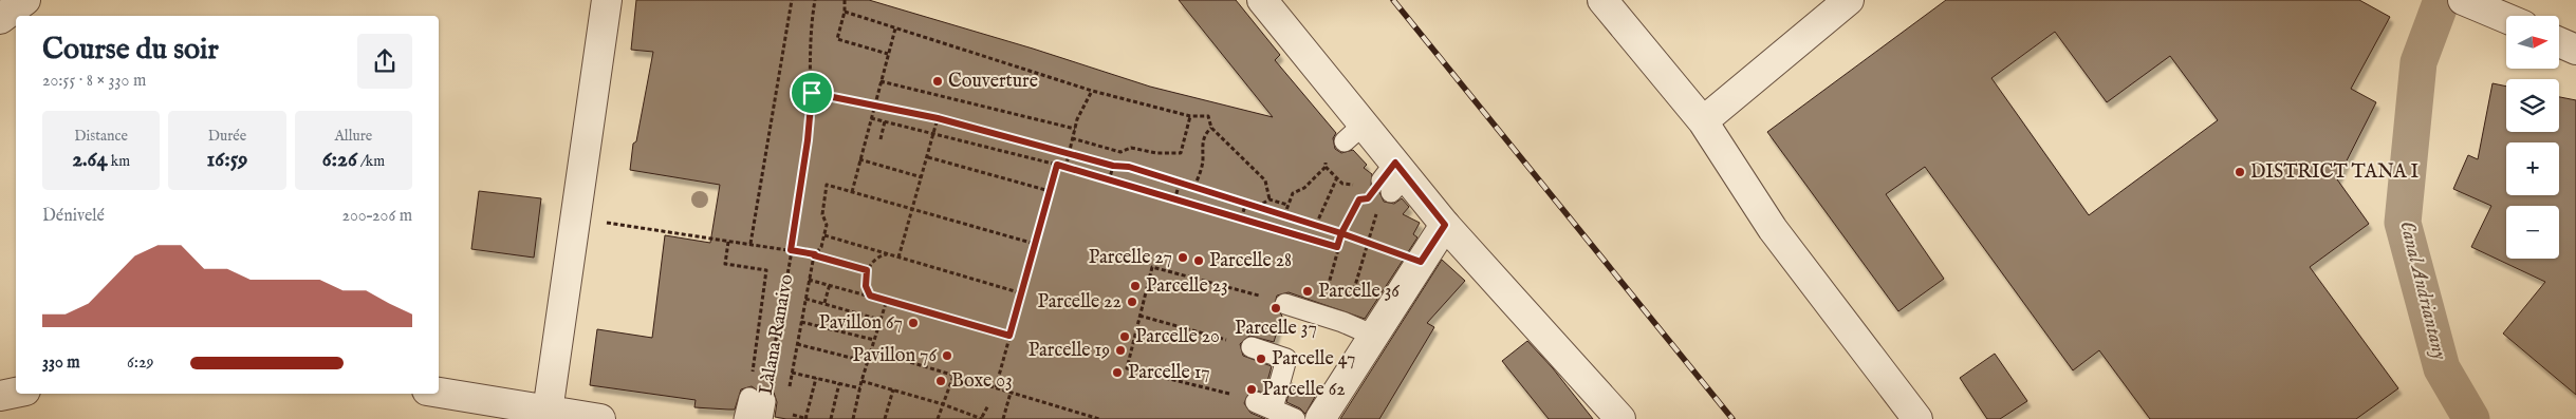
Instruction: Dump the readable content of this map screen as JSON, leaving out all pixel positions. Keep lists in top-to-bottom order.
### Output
{
  "streets": {
    "path": ["Làlana Ranaivo"]
  },
  "water": ["Canal Andriantany"],
  "places": [
    "Couverture",
    "DISTRICT TANA I",
    "Parcelle 27",
    "Parcelle 28",
    "Parcelle 23",
    "Parcelle 36",
    "Parcelle 22",
    "Parcelle 37",
    "Pavillon 67",
    "Parcelle 20",
    "Parcelle 19",
    "Pavillon 76",
    "Parcelle 47",
    "Parcelle 17",
    "Boxe 03",
    "Parcelle 62"
  ],
  "north": "right",
  "page": {
    "map_buttons": ["+", "−"],
    "heading": ["Course du soir", "20:55 · 8 × 330 m"],
    "stats": [
      ["Distance", "2.64 km"],
      ["Durée", "16:59"],
      ["Allure", "6:26 /km"]
    ],
    "chart": ["Dénivelé", "200–206 m"],
    "list": [
      {
        "name": "330 m",
        "note": "6:29"
      }
    ]
  }
}
